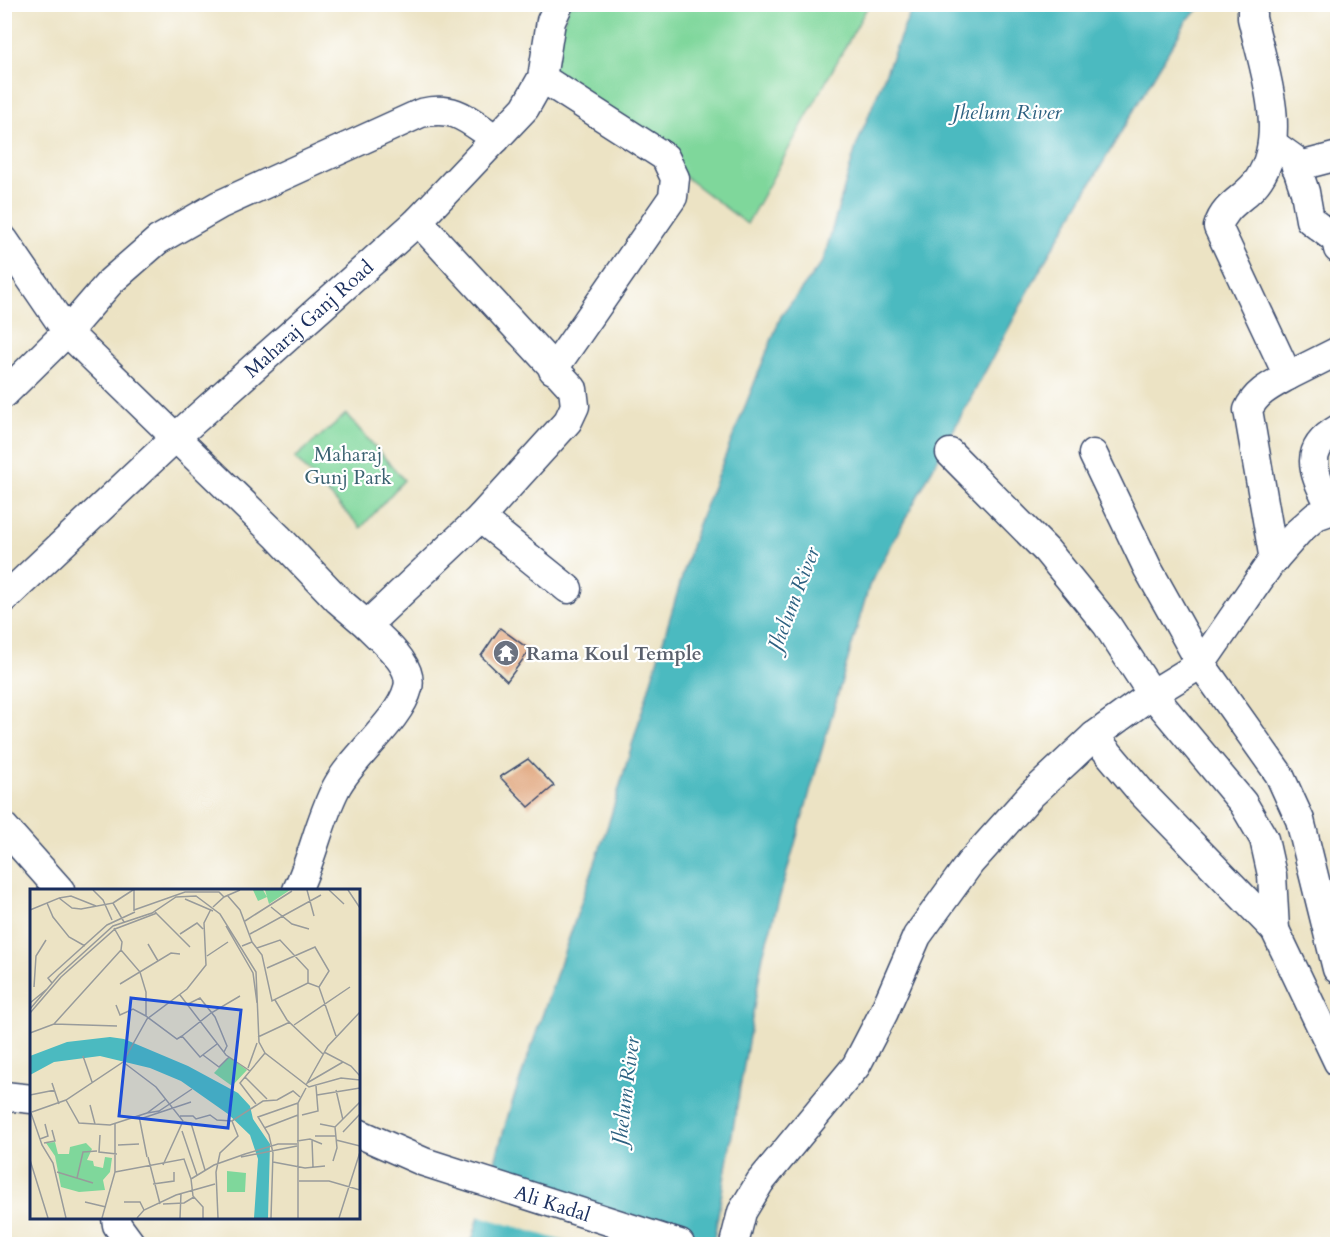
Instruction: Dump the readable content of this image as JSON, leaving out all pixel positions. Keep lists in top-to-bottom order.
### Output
{
  "streets": {
    "street": ["Maharaj Ganj Road", "Ali Kadal"]
  },
  "water": ["Jhelum River"],
  "parks": ["Maharaj Gunj Park"],
  "places": {
    "temple": ["Rama Koul Temple"]
  }
}
